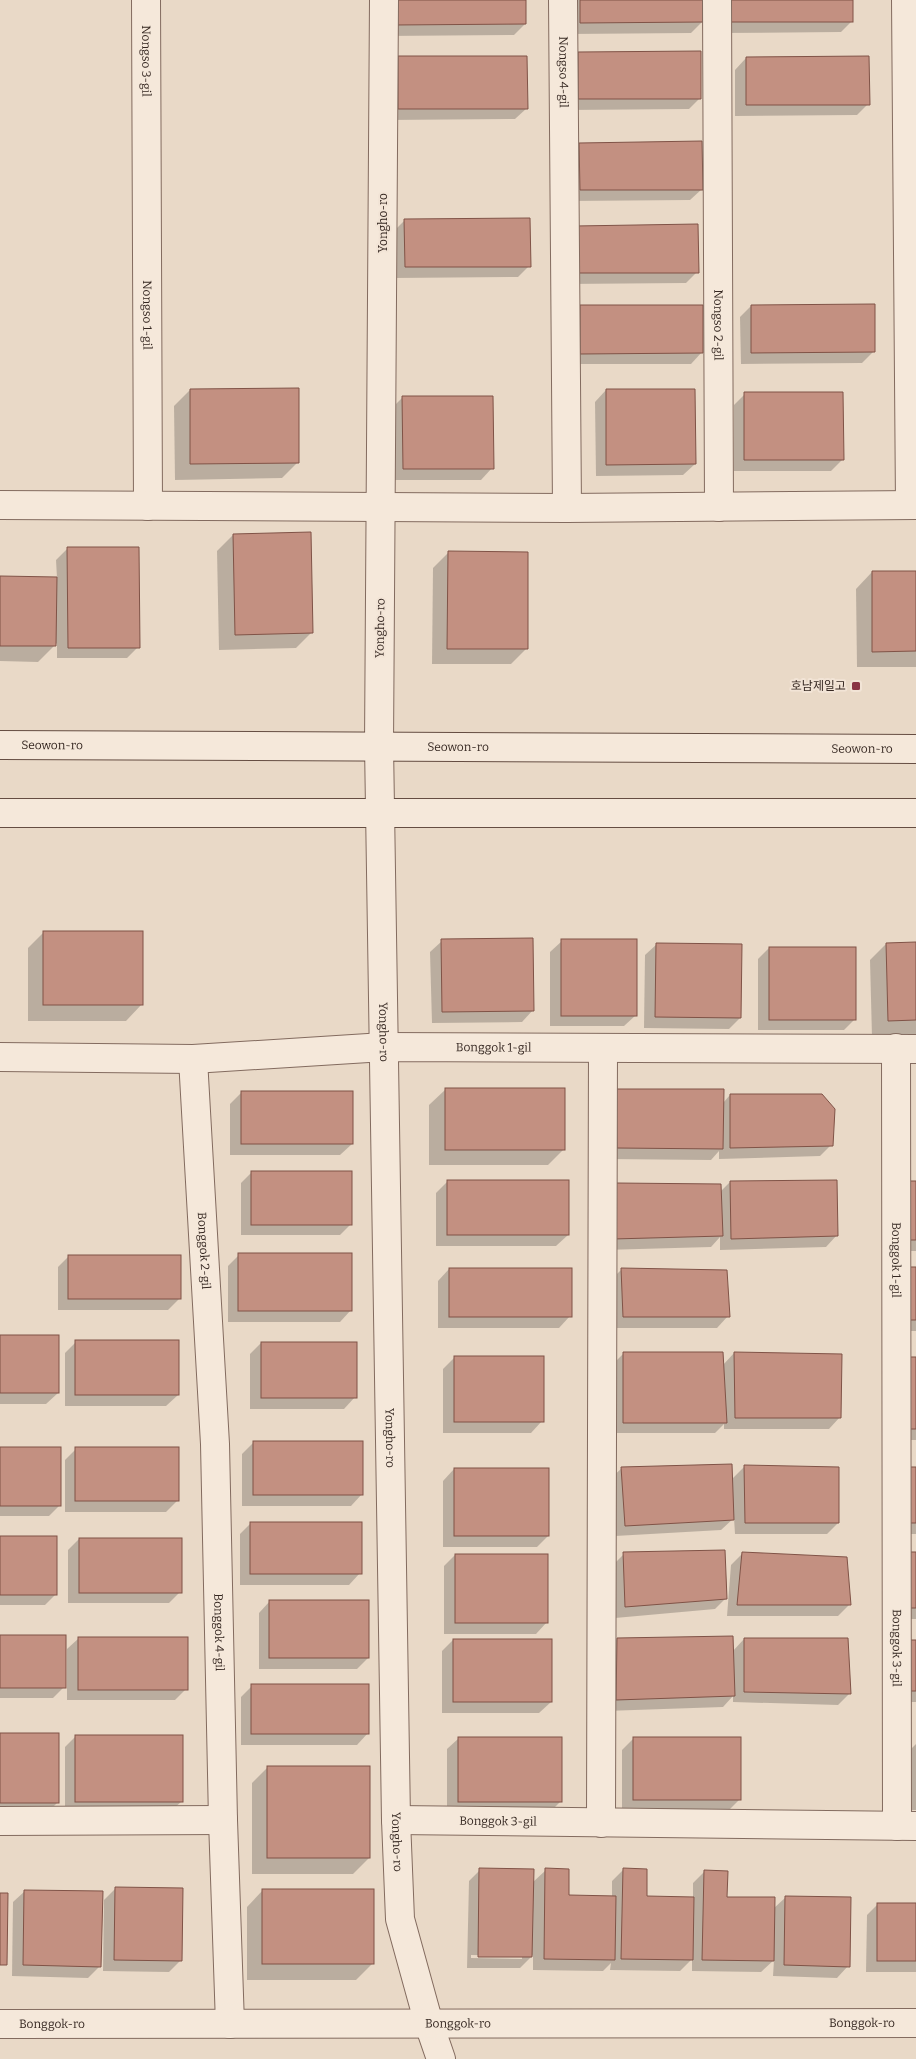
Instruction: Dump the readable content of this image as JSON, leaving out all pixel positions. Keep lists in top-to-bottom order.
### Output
{
  "streets": {
    "street": [
      "Nongso 3-gil",
      "Nongso 4-gil",
      "Yongho-ro",
      "Nongso 1-gil",
      "Nongso 2-gil",
      "Seowon-ro",
      "Bonggok 1-gil",
      "Bonggok 2-gil",
      "Bonggok 4-gil",
      "Bonggok 3-gil",
      "Bonggok-ro"
    ]
  },
  "crossings": [
    ["Nongso 3-gil", "Nongso 1-gil"],
    ["Yongho-ro", "Seowon-ro"],
    ["Yongho-ro", "Bonggok 1-gil"],
    ["Yongho-ro", "Bonggok 3-gil"],
    ["Yongho-ro", "Bonggok-ro"],
    ["Bonggok 1-gil", "Bonggok 3-gil"],
    ["Bonggok 2-gil", "Bonggok 4-gil"],
    ["Bonggok 4-gil", "Bonggok-ro"]
  ],
  "places": {
    "transit": ["호남제일고"]
  }
}
